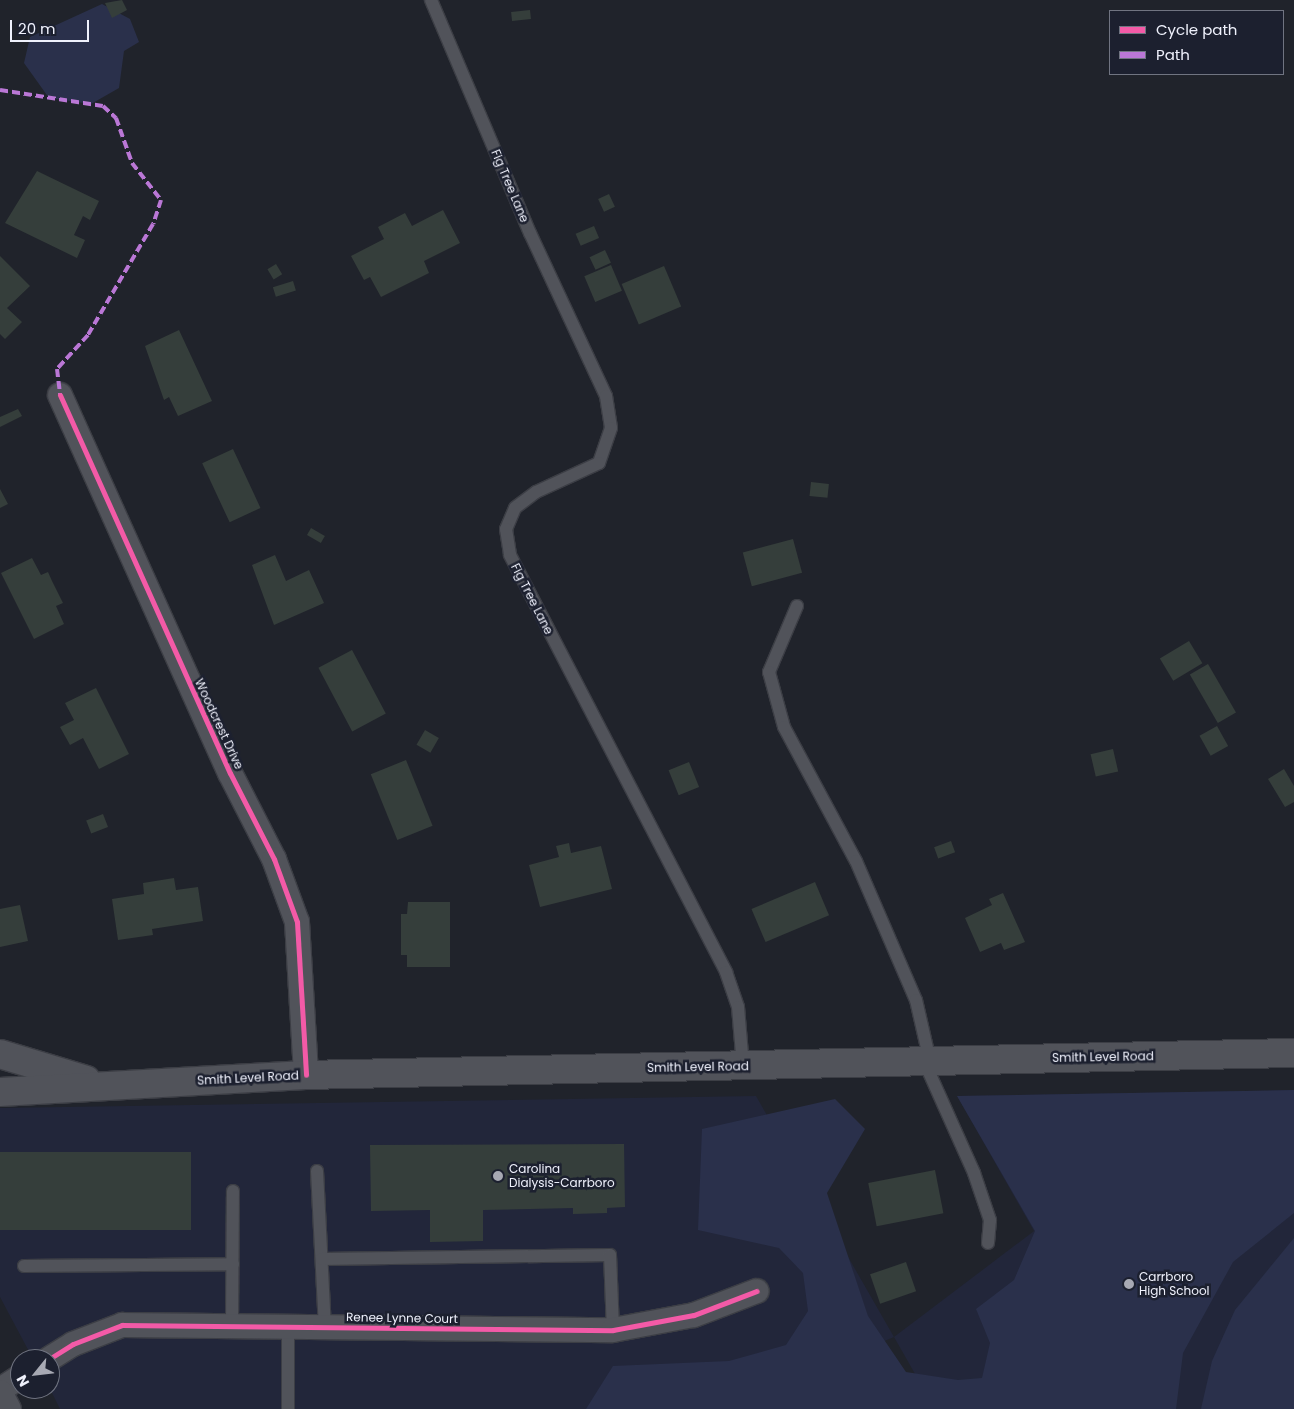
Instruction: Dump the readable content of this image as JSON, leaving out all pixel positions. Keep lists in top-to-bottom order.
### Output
{
  "streets": {
    "main road": ["Smith Level Road"],
    "street": ["Woodcrest Drive", "Renee Lynne Court"],
    "lane": ["Fig Tree Lane"]
  },
  "crossings": [
    ["Fig Tree Lane", "Smith Level Road"],
    ["Woodcrest Drive", "Smith Level Road"]
  ],
  "places": ["Carolina Dialysis-Carrboro", "Carrboro High School"],
  "legend": ["Cycle path", "Path"],
  "scale_bar": "20 m",
  "north": "bottom left"
}
